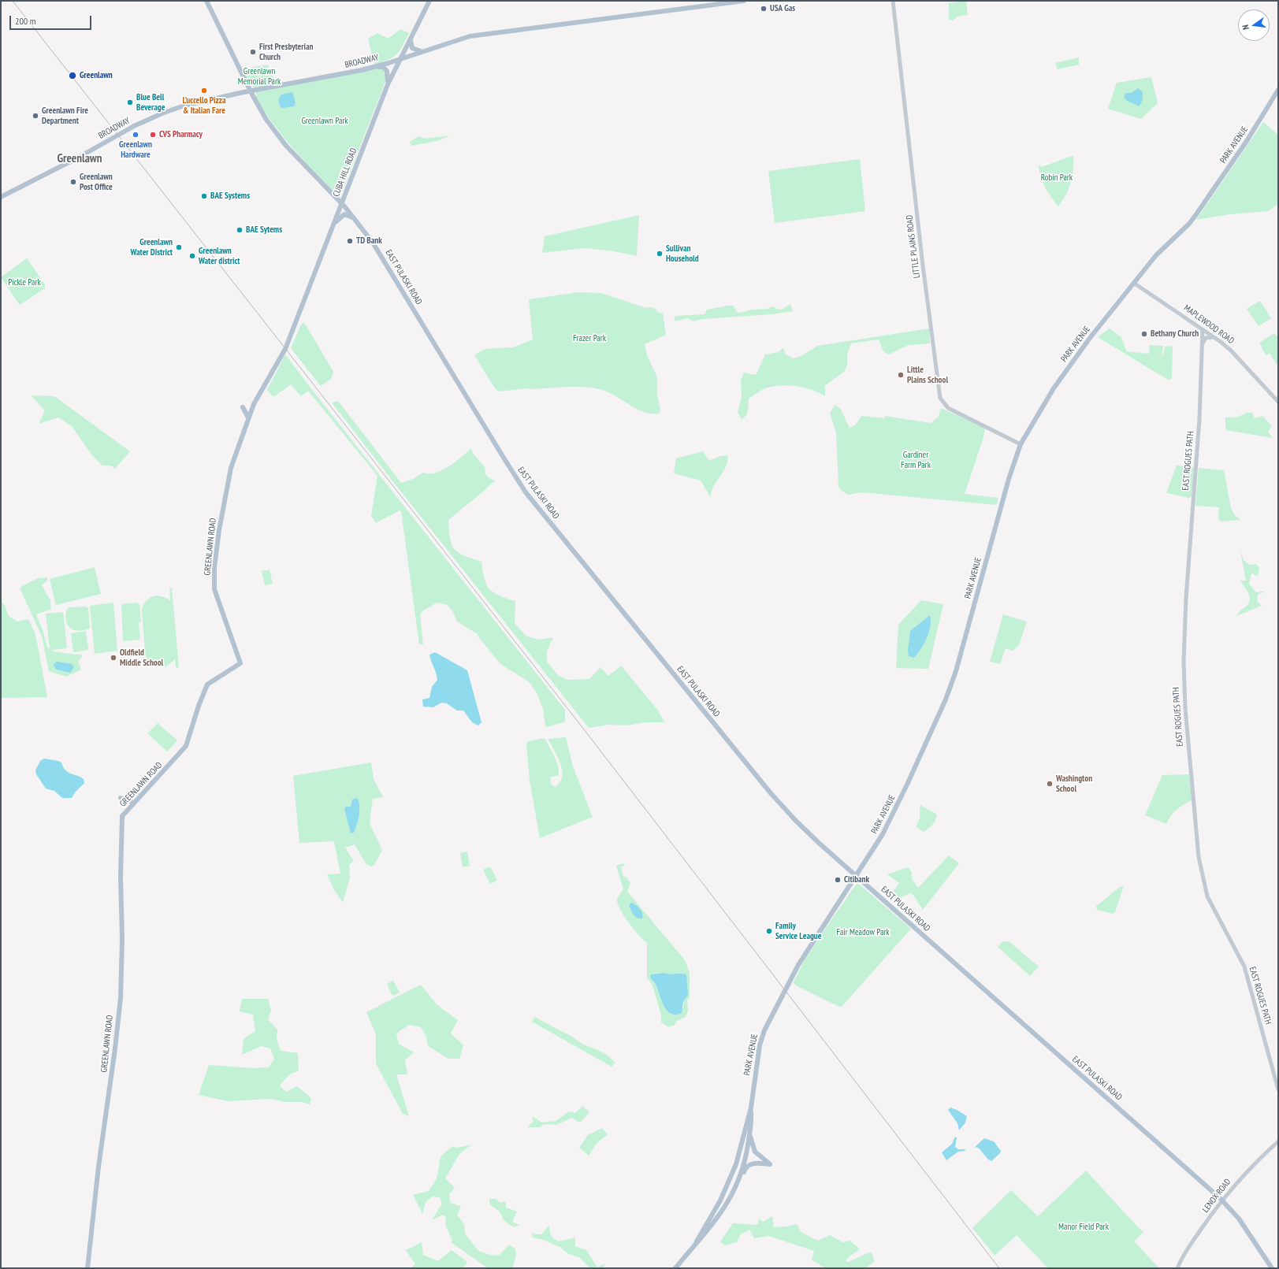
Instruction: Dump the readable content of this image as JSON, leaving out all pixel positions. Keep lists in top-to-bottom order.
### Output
{
  "streets": {
    "main road": [
      "BROADWAY",
      "PARK AVENUE",
      "CUBA HILL ROAD",
      "EAST PULASKI ROAD",
      "GREENLAWN ROAD"
    ],
    "street": [
      "LITTLE PLAINS ROAD",
      "MAPLEWOOD ROAD",
      "EAST ROGUES PATH",
      "LENOX ROAD"
    ]
  },
  "crossings": [
    ["BROADWAY", "CUBA HILL ROAD"],
    ["BROADWAY", "EAST PULASKI ROAD"],
    ["PARK AVENUE", "LITTLE PLAINS ROAD"],
    ["PARK AVENUE", "EAST PULASKI ROAD"],
    ["PARK AVENUE", "MAPLEWOOD ROAD"],
    ["CUBA HILL ROAD", "EAST PULASKI ROAD"],
    ["CUBA HILL ROAD", "GREENLAWN ROAD"],
    ["EAST PULASKI ROAD", "LENOX ROAD"],
    ["MAPLEWOOD ROAD", "EAST ROGUES PATH"]
  ],
  "districts": ["Greenlawn"],
  "parks": [
    "Greenlawn Memorial Park",
    "Greenlawn Park",
    "Robin Park",
    "Pickle Park",
    "Frazer Park",
    "Gardiner Farm Park",
    "Fair Meadow Park",
    "Manor Field Park"
  ],
  "places": [
    "USA Gas",
    "First Presbyterian Church",
    "Greenlawn",
    "L’uccello Pizza & Italian Fare",
    "Blue Bell Beverage",
    "Greenlawn Fire Department",
    "Greenlawn Hardware",
    "CVS Pharmacy",
    "Greenlawn Post Office",
    "BAE Systems",
    "BAE Sytems",
    "TD Bank",
    "Greenlawn Water District",
    "Sullivan Household",
    "Greenlawn Water district",
    "Bethany Church",
    "Little Plains School",
    "Oldfield Middle School",
    "Washington School",
    "Citibank",
    "Family Service League"
  ],
  "scale_bar": "200 m",
  "north": "left"
}
